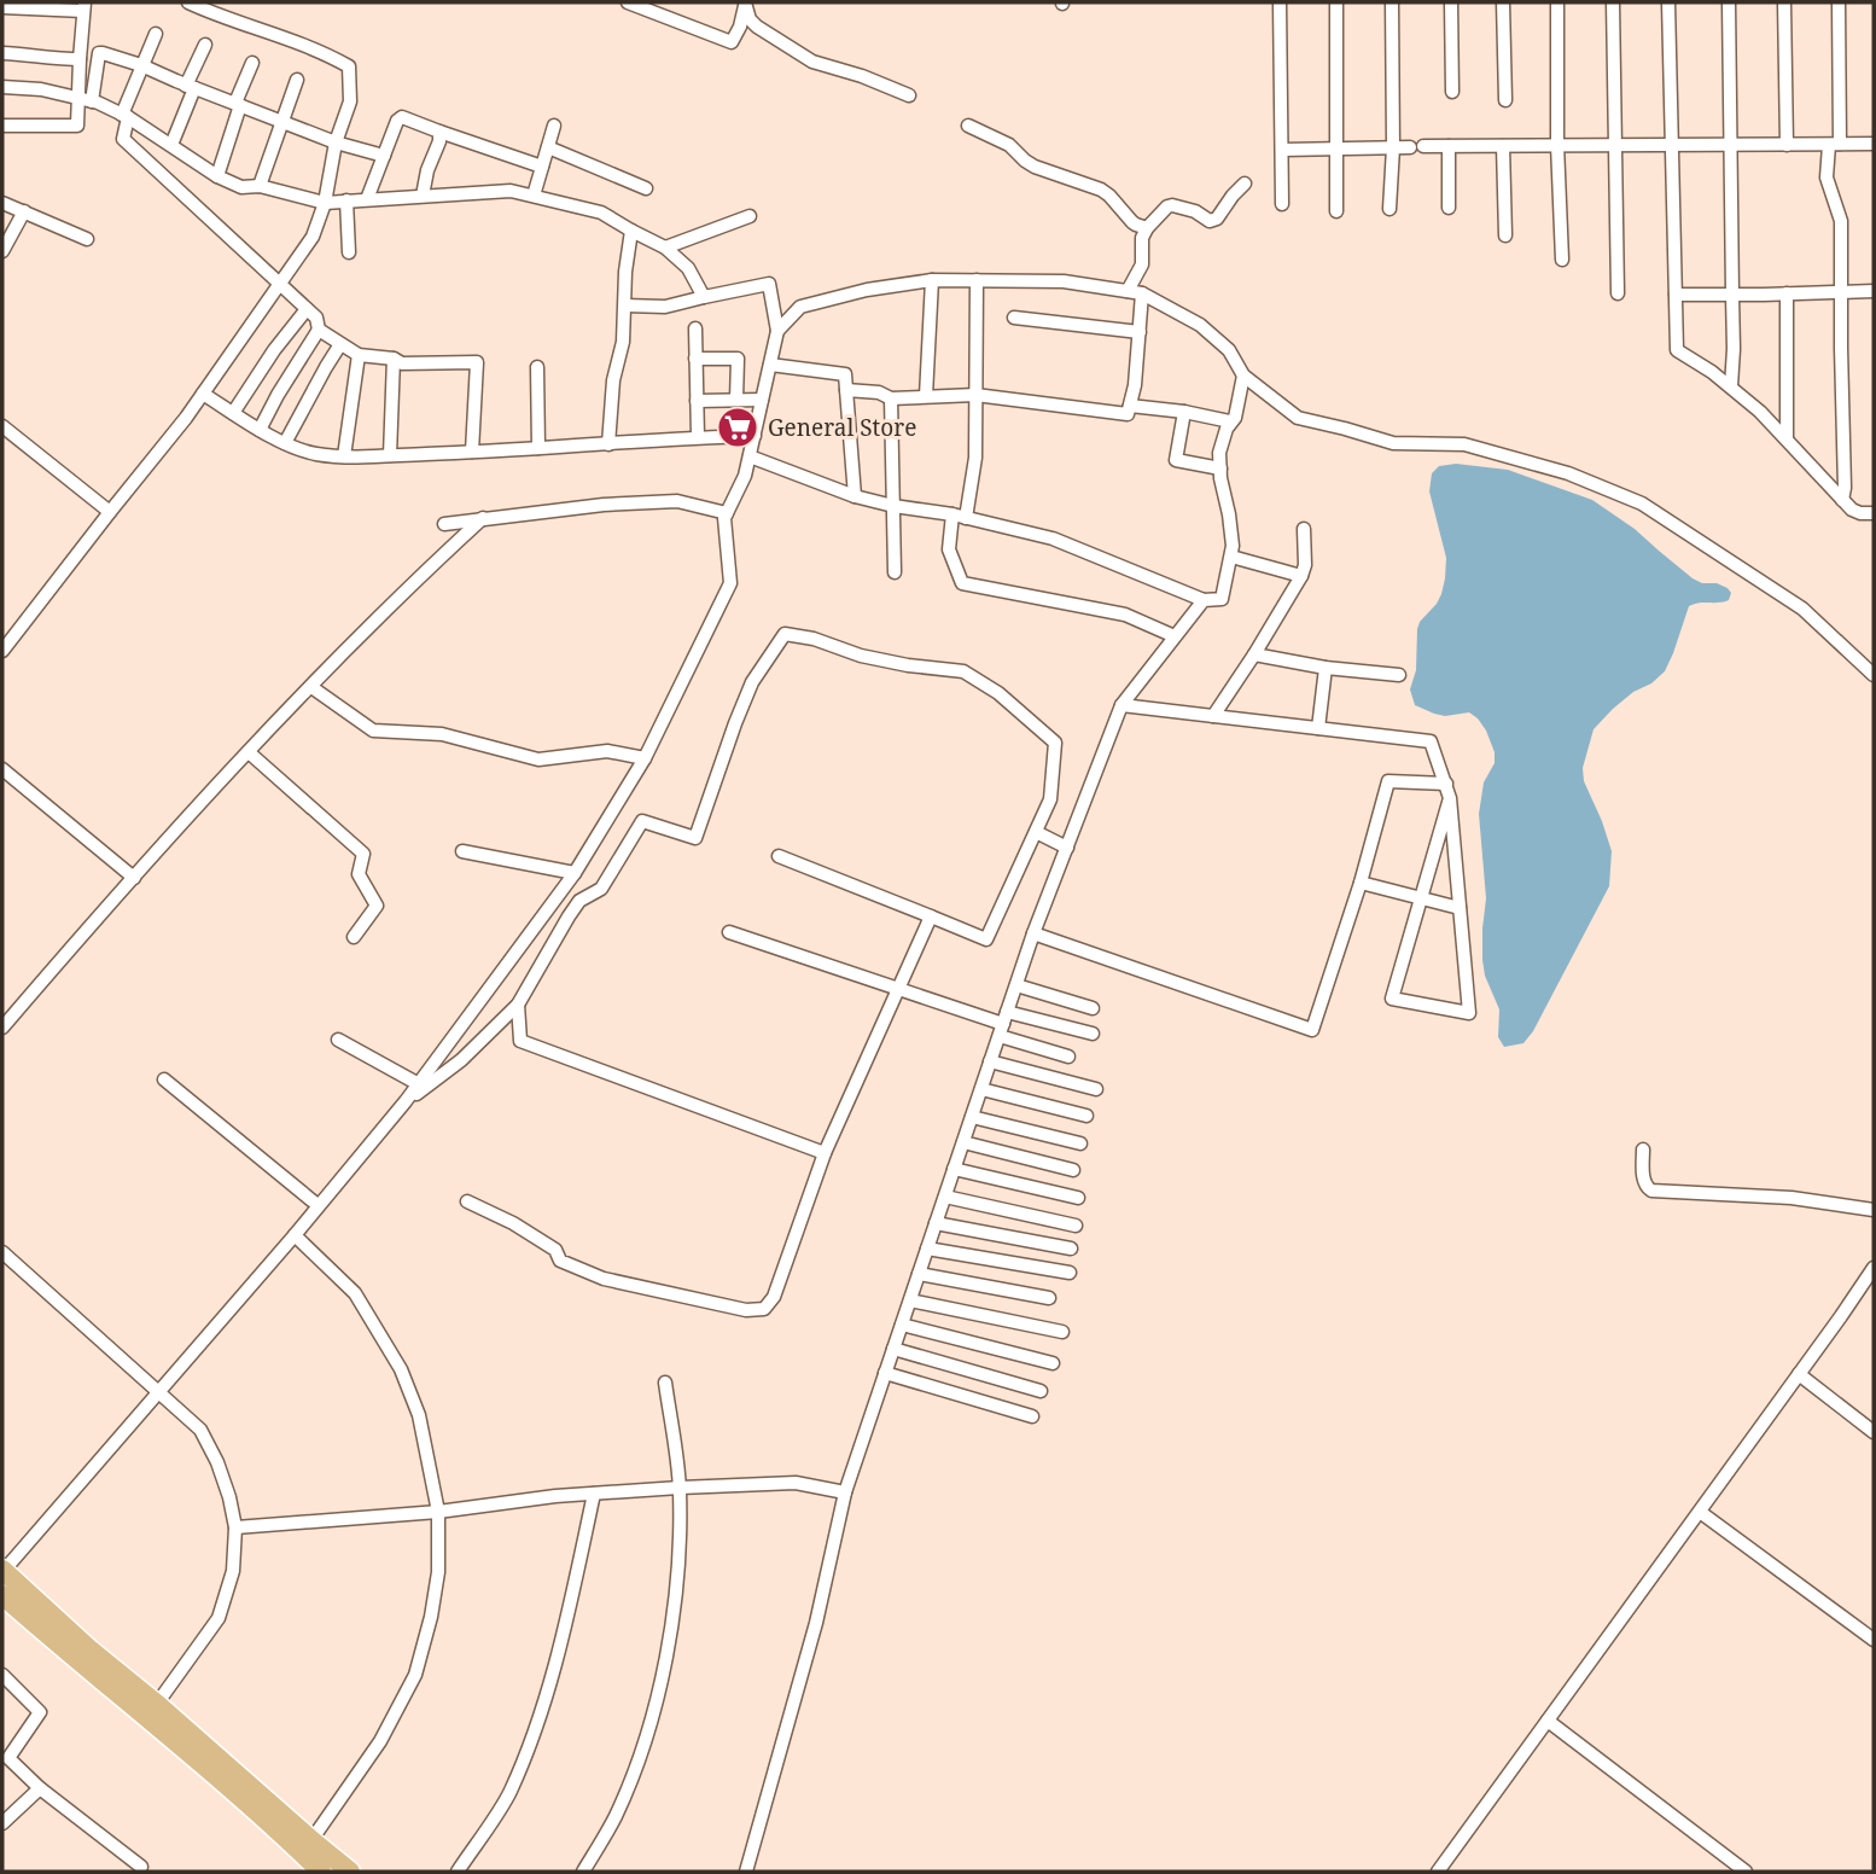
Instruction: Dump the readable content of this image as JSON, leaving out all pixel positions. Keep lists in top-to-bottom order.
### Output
{
  "places": {
    "supermarket": ["General Store"]
  }
}
